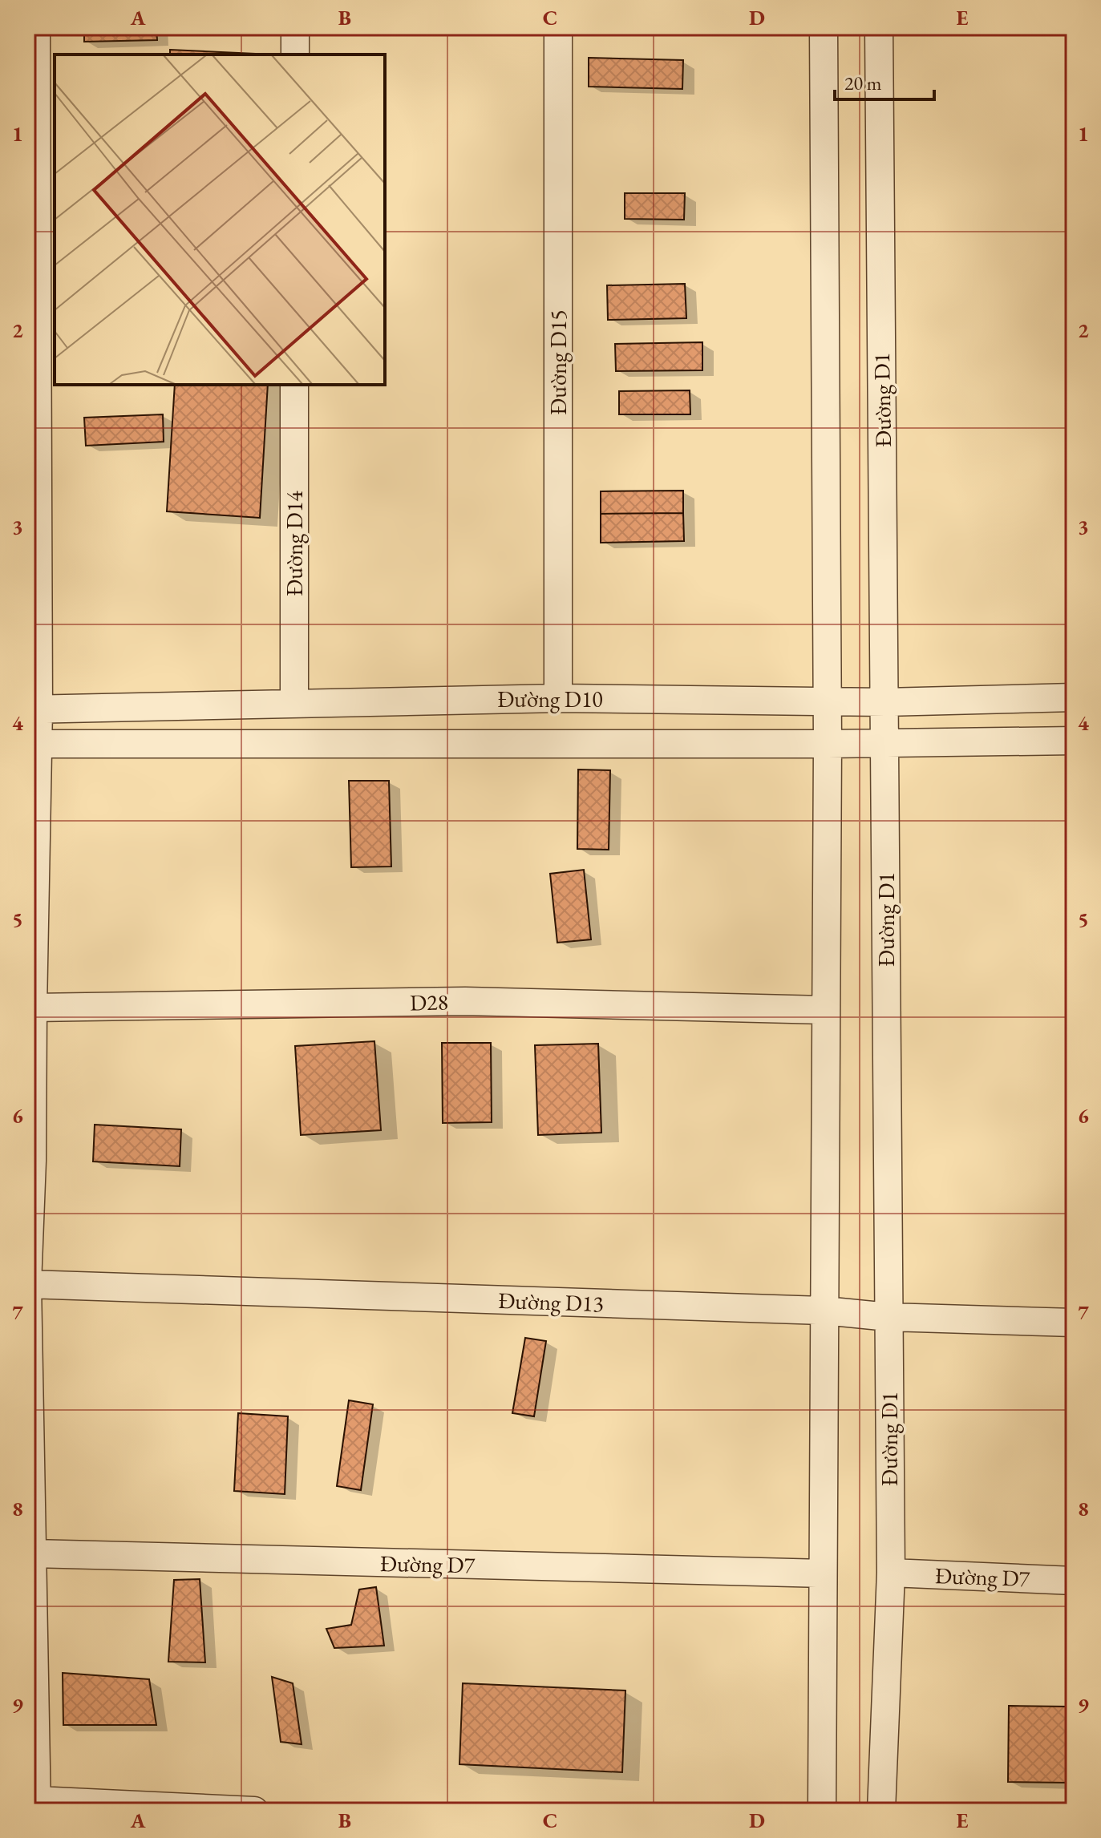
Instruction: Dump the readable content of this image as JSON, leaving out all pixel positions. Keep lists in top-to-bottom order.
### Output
{
  "streets": {
    "street": [
      "Đường D15",
      "Đường D1",
      "Đường D14",
      "Đường D10",
      "D28",
      "Đường D13",
      "Đường D7"
    ]
  },
  "crossings": [
    ["Đường D15", "Đường D10"],
    ["Đường D1", "Đường D10"],
    ["Đường D1", "Đường D13"],
    ["Đường D1", "Đường D7"],
    ["Đường D14", "Đường D10"]
  ],
  "scale_bar": "20 m",
  "grid": {
    "columns": [
      "A",
      "B",
      "C",
      "D",
      "E"
    ],
    "rows": [
      "1",
      "2",
      "3",
      "4",
      "5",
      "6",
      "7",
      "8",
      "9"
    ]
  }
}
